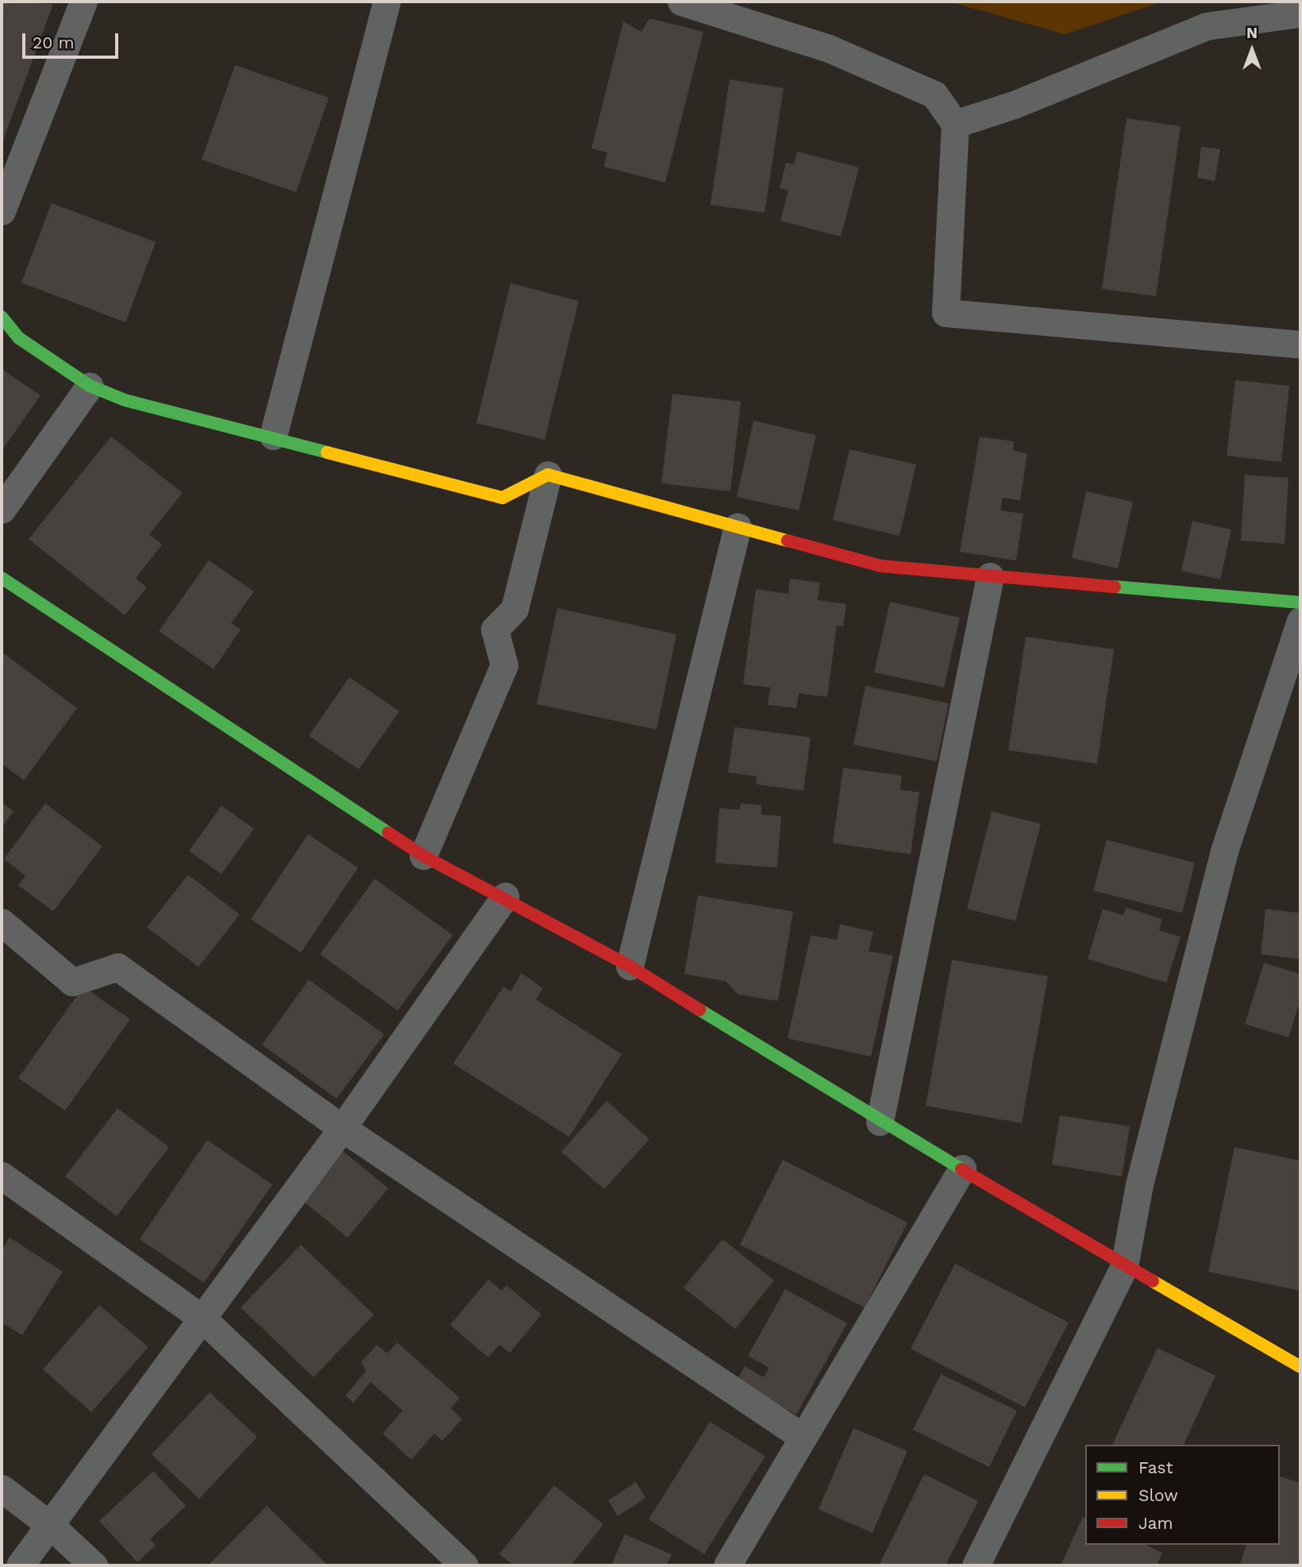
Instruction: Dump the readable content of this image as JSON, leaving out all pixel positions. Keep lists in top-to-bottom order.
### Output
{
  "legend": ["Fast", "Slow", "Jam"],
  "scale_bar": "20 m",
  "north": "top"
}
